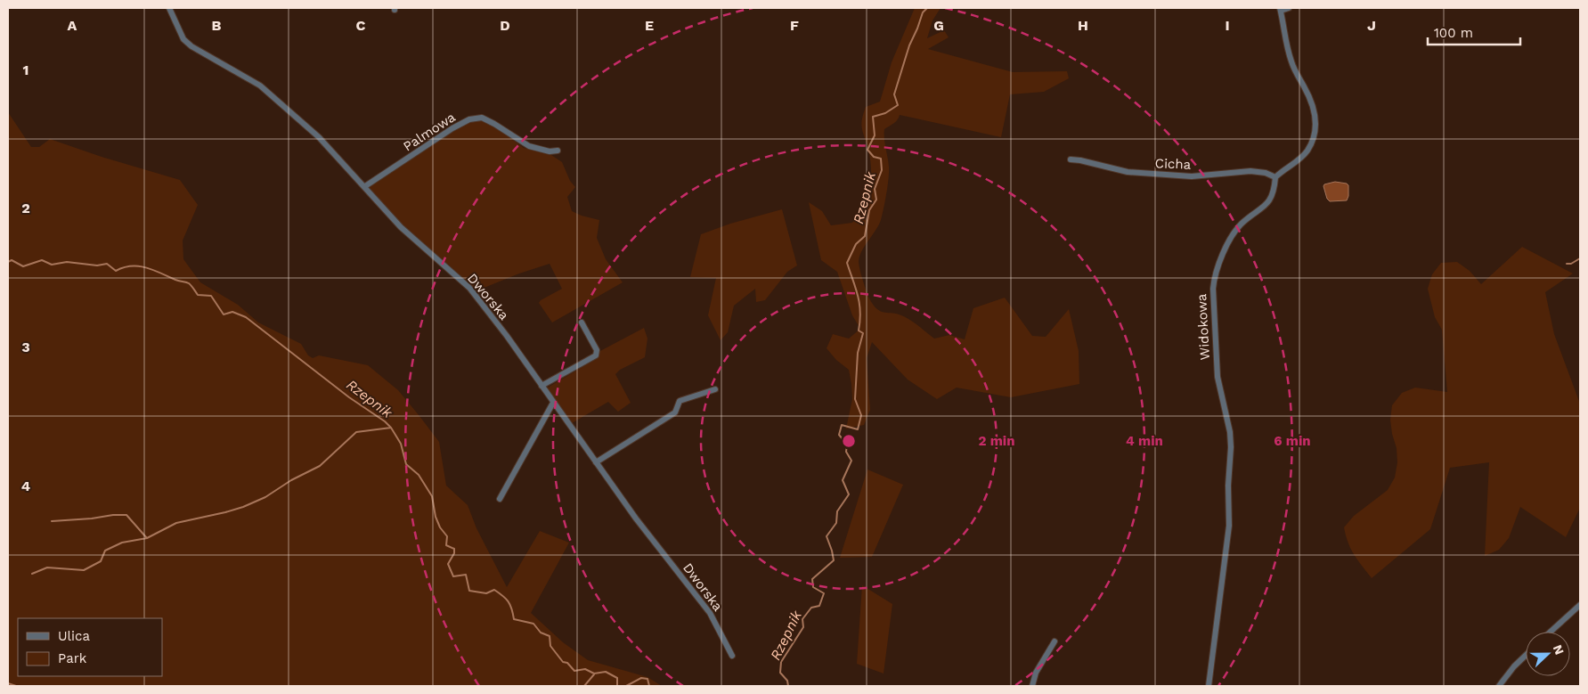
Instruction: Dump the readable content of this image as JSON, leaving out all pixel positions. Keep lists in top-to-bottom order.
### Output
{
  "streets": {
    "street": [
      "Palmowa",
      "Cicha",
      "Dworska",
      "Widokowa"
    ]
  },
  "crossings": [
    ["Palmowa", "Dworska"],
    ["Cicha", "Widokowa"]
  ],
  "water": ["Rzepnik"],
  "legend": ["Ulica", "Park"],
  "scale_bar": "100 m",
  "north": "right",
  "grid": {
    "columns": [
      "A",
      "B",
      "C",
      "D",
      "E",
      "F",
      "G",
      "H",
      "I",
      "J"
    ],
    "rows": [
      "1",
      "2",
      "3",
      "4"
    ]
  },
  "rings": ["2 min", "4 min", "6 min"]
}
